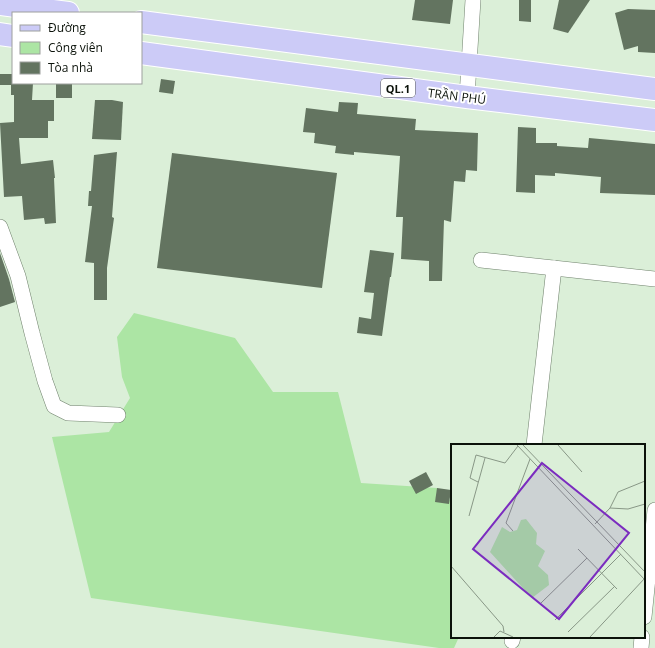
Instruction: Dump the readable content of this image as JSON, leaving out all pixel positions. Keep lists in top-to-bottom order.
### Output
{
  "streets": {
    "main road": ["QL.1", "TRẦN PHÚ"]
  },
  "legend": ["Đường", "Công viên", "Tòa nhà"]
}
